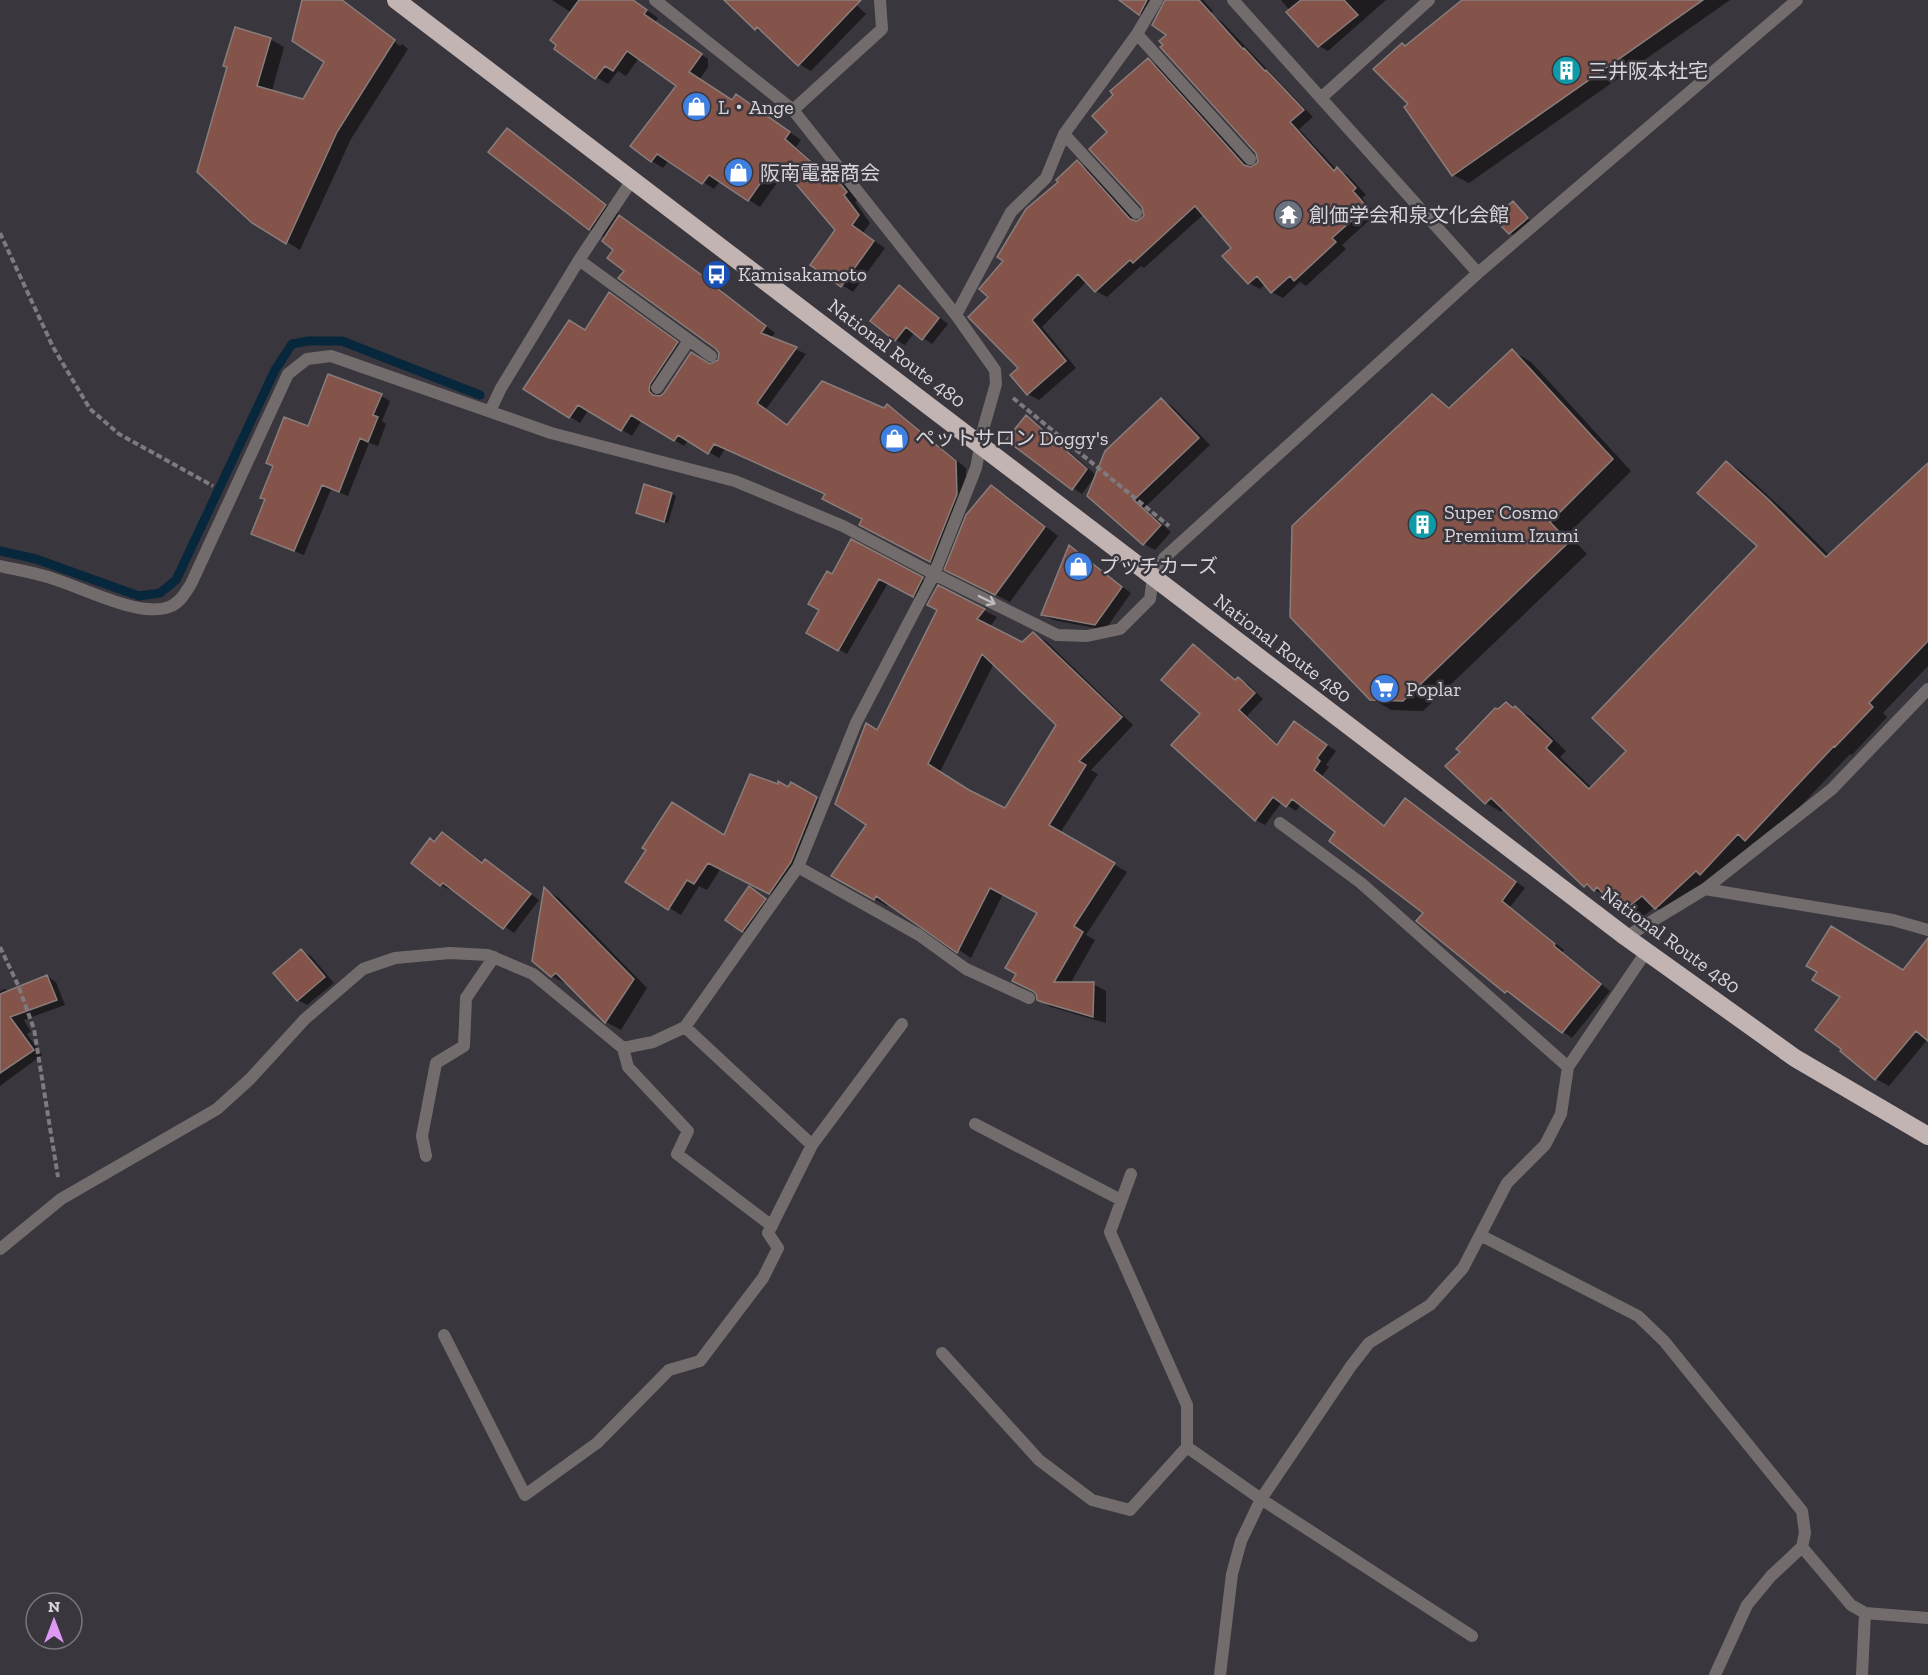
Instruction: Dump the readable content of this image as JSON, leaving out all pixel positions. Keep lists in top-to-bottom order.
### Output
{
  "streets": {
    "highway": ["National Route 480"]
  },
  "places": {
    "building": ["三井阪本社宅", "Super Cosmo Premium Izumi"],
    "shop": [
      "L・Ange",
      "阪南電器商会",
      "ペットサロン Doggy's",
      "プッチカーズ"
    ],
    "temple": ["創価学会和泉文化会館"],
    "bus stop": ["Kamisakamoto"],
    "supermarket": ["Poplar"]
  },
  "north": "top"
}
